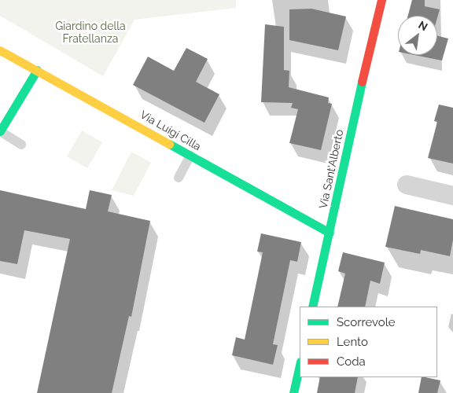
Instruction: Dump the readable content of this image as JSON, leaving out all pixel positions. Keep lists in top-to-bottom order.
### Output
{
  "streets": {
    "street": ["Via Luigi Cilla", "Via Sant'Alberto"]
  },
  "crossings": [
    ["Via Luigi Cilla", "Via Sant'Alberto"]
  ],
  "parks": ["Giardino della Fratellanza"],
  "legend": ["Scorrevole", "Lento", "Coda"],
  "north": "top right"
}
